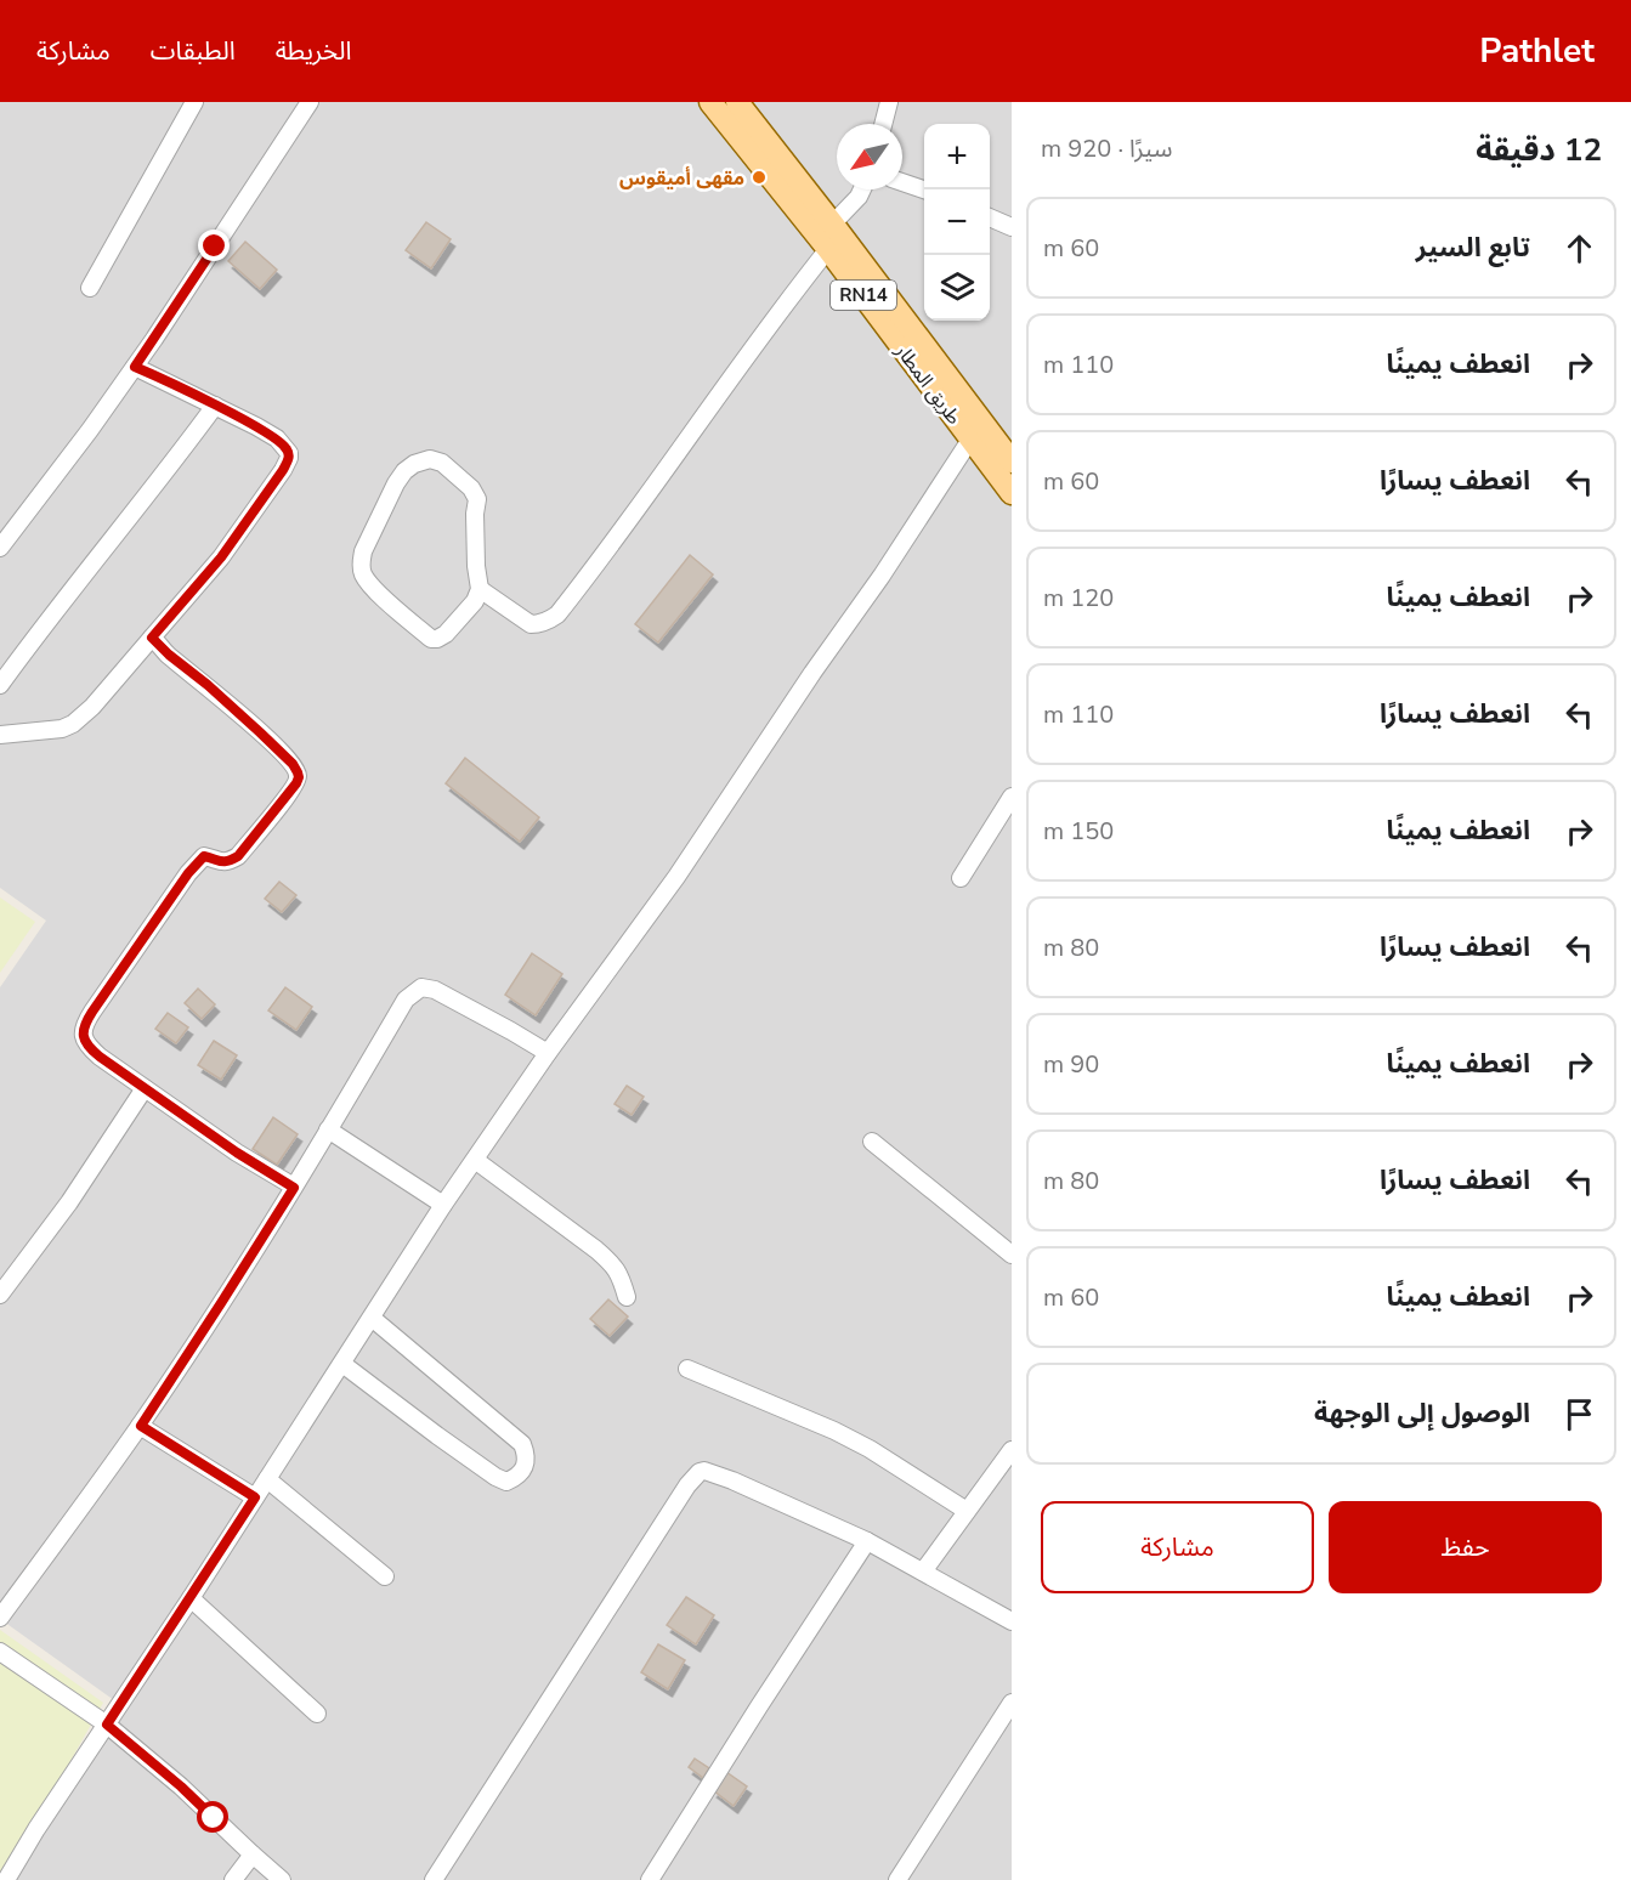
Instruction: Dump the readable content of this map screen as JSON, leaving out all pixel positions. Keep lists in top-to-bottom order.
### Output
{
  "streets": {
    "main road": ["RN14", "طريق المطار"]
  },
  "places": ["مقهى أميقوس"],
  "north": "bottom left",
  "page": {
    "header": "Pathlet",
    "nav": ["الخريطة", "الطبقات", "مشاركة"],
    "heading": ["12 دقيقة", "سيرًا · 920 m"],
    "map_buttons": ["+", "−"],
    "list": [
      ["تابع السير", "60 m"],
      ["انعطف يمينًا", "110 m"],
      ["انعطف يسارًا", "60 m"],
      ["انعطف يمينًا", "120 m"],
      ["انعطف يسارًا", "110 m"],
      ["انعطف يمينًا", "150 m"],
      ["انعطف يسارًا", "80 m"],
      ["انعطف يمينًا", "90 m"],
      ["انعطف يسارًا", "80 m"],
      ["انعطف يمينًا", "60 m"],
      "الوصول إلى الوجهة"
    ],
    "buttons": ["حفظ", "مشاركة"]
  }
}
